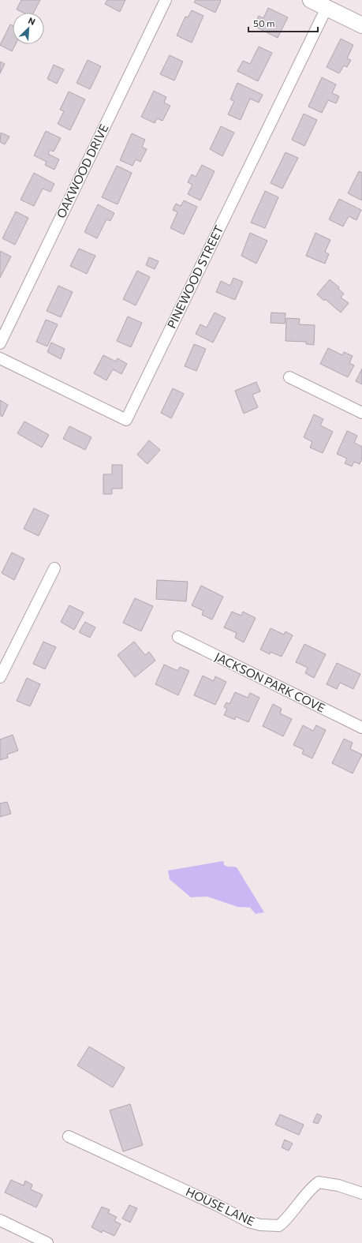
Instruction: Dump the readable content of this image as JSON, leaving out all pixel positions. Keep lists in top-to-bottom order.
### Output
{
  "streets": {
    "street": [
      "OAKWOOD DRIVE",
      "PINEWOOD STREET",
      "JACKSON PARK COVE",
      "HOUSE LANE"
    ]
  },
  "scale_bar": "50 m",
  "north": "top right"
}
